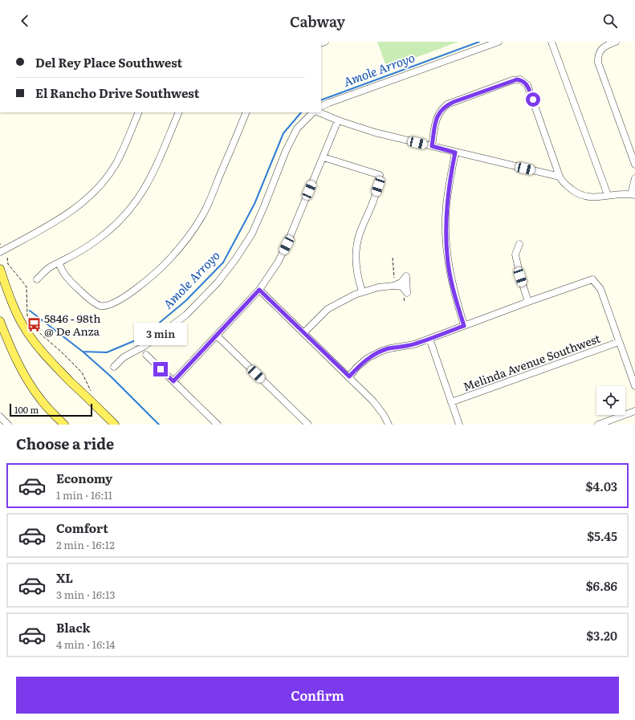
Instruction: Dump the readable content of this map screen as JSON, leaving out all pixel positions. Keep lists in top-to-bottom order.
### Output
{
  "streets": {
    "street": ["Melinda Avenue Southwest"]
  },
  "water": ["Amole Arroyo"],
  "places": {
    "bus stop": ["5846 - 98th @ De Anza"]
  },
  "scale_bar": "100 m",
  "page": {
    "header": "Cabway",
    "banner": ["Del Rey Place Southwest", "El Rancho Drive Southwest"],
    "bubble": "3 min",
    "scale": "100 m",
    "heading": "Choose a ride",
    "list": [
      {
        "name": "Economy",
        "note": "1 min · 16:11",
        "value": "$4.03"
      },
      {
        "name": "Comfort",
        "note": "2 min · 16:12",
        "value": "$5.45"
      },
      {
        "name": "XL",
        "note": "3 min · 16:13",
        "value": "$6.86"
      },
      {
        "name": "Black",
        "note": "4 min · 16:14",
        "value": "$3.20"
      }
    ],
    "buttons": "Confirm"
  }
}
